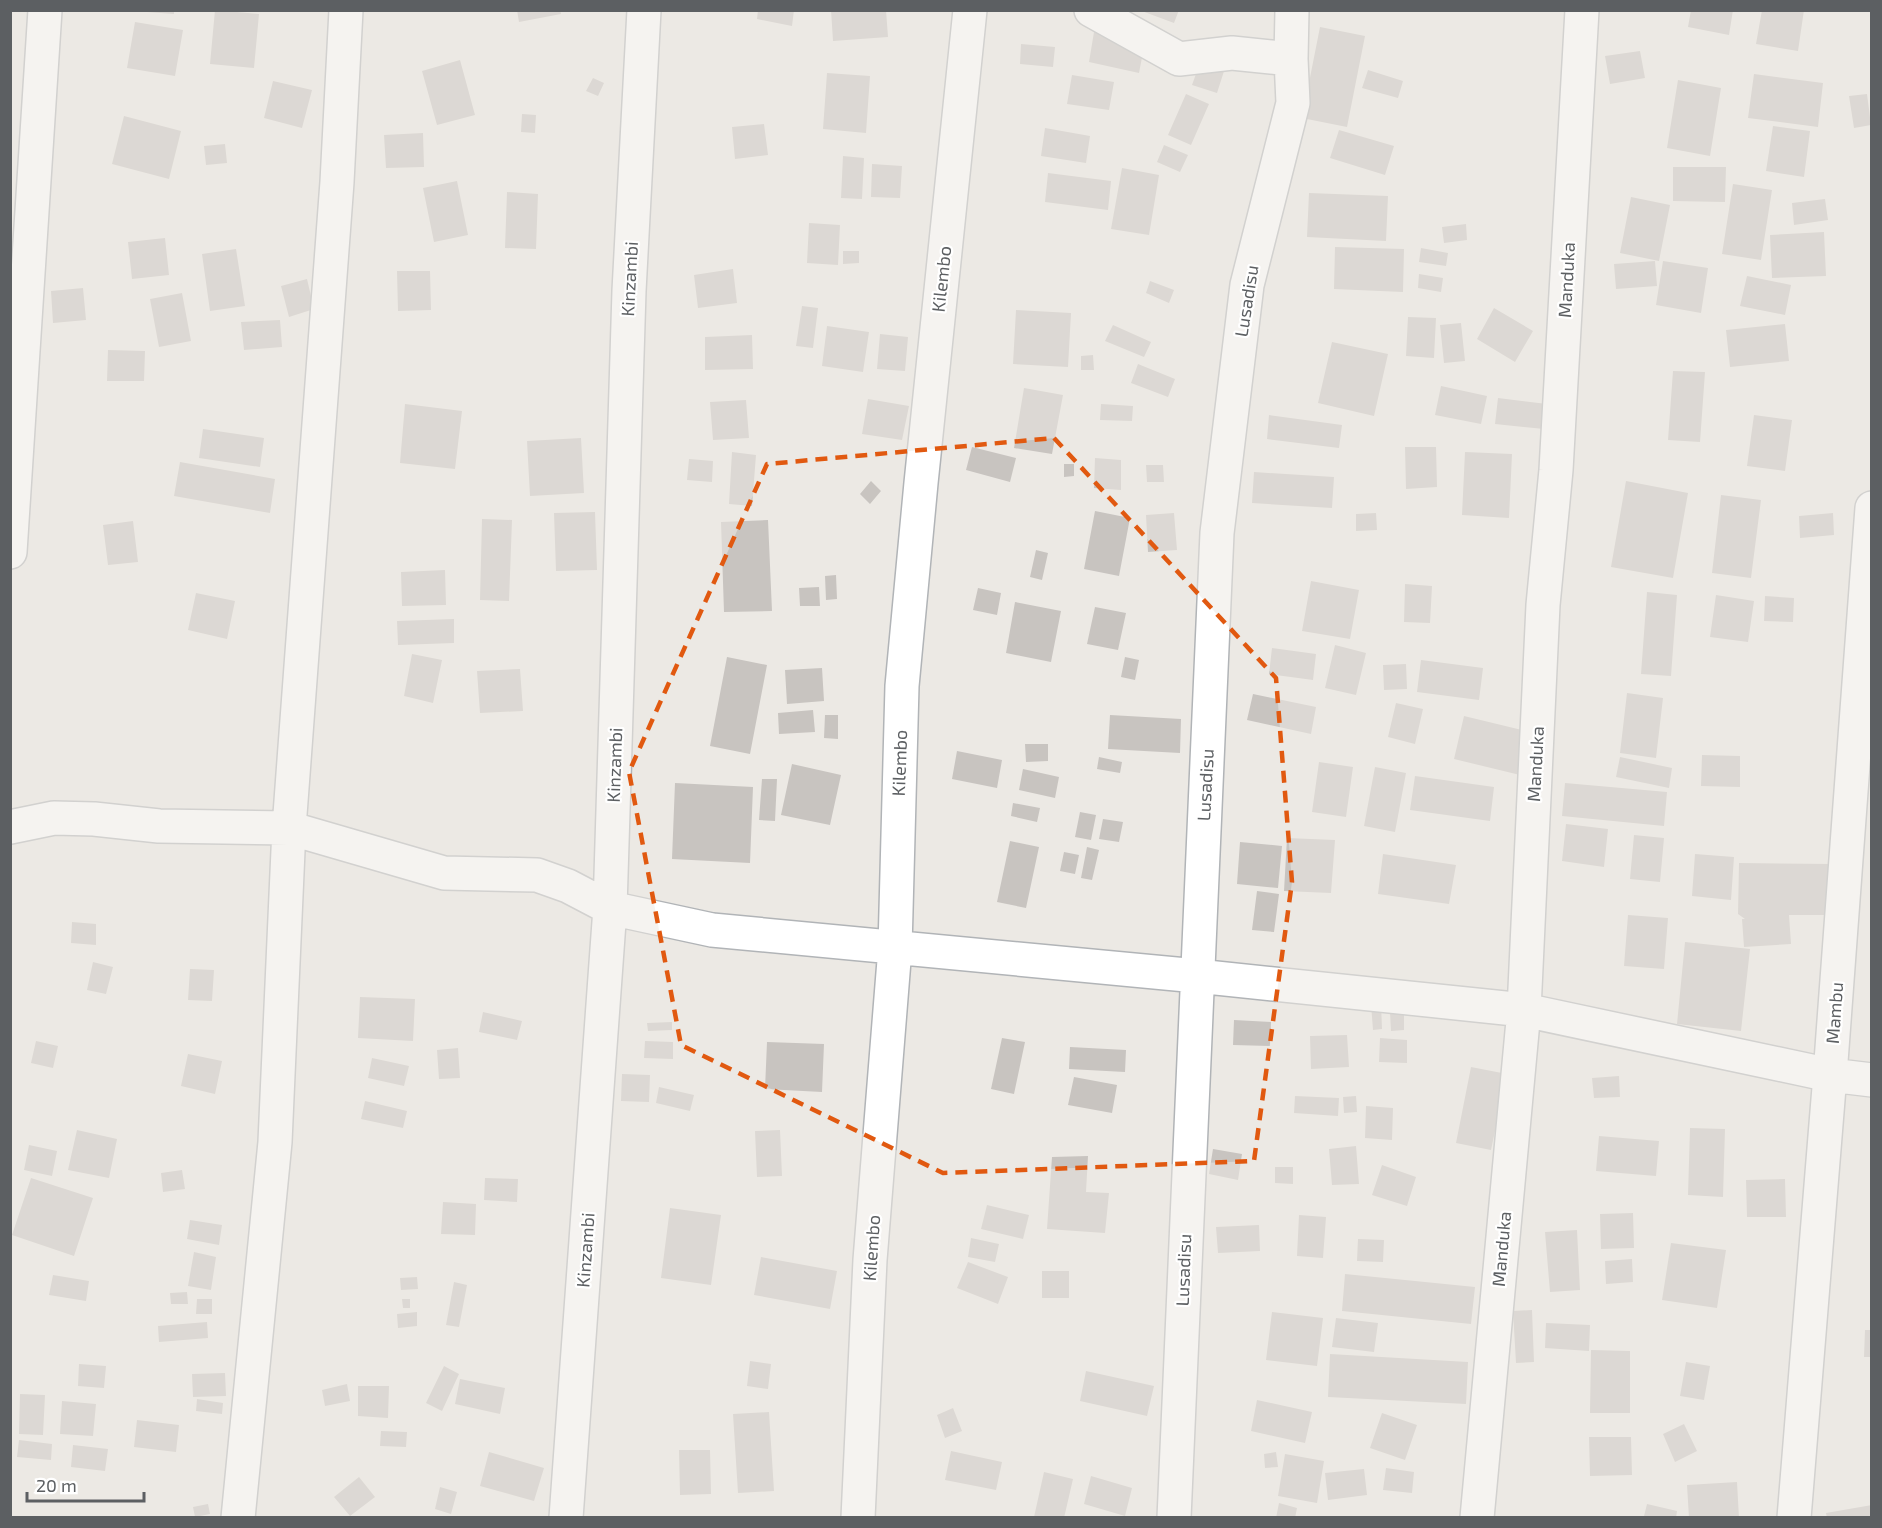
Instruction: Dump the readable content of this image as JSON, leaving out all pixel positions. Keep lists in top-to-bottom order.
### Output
{
  "streets": {
    "street": [
      "Kinzambi",
      "Kilembo",
      "Manduka",
      "Lusadisu",
      "Mambu"
    ]
  },
  "scale_bar": "20 m"
}
